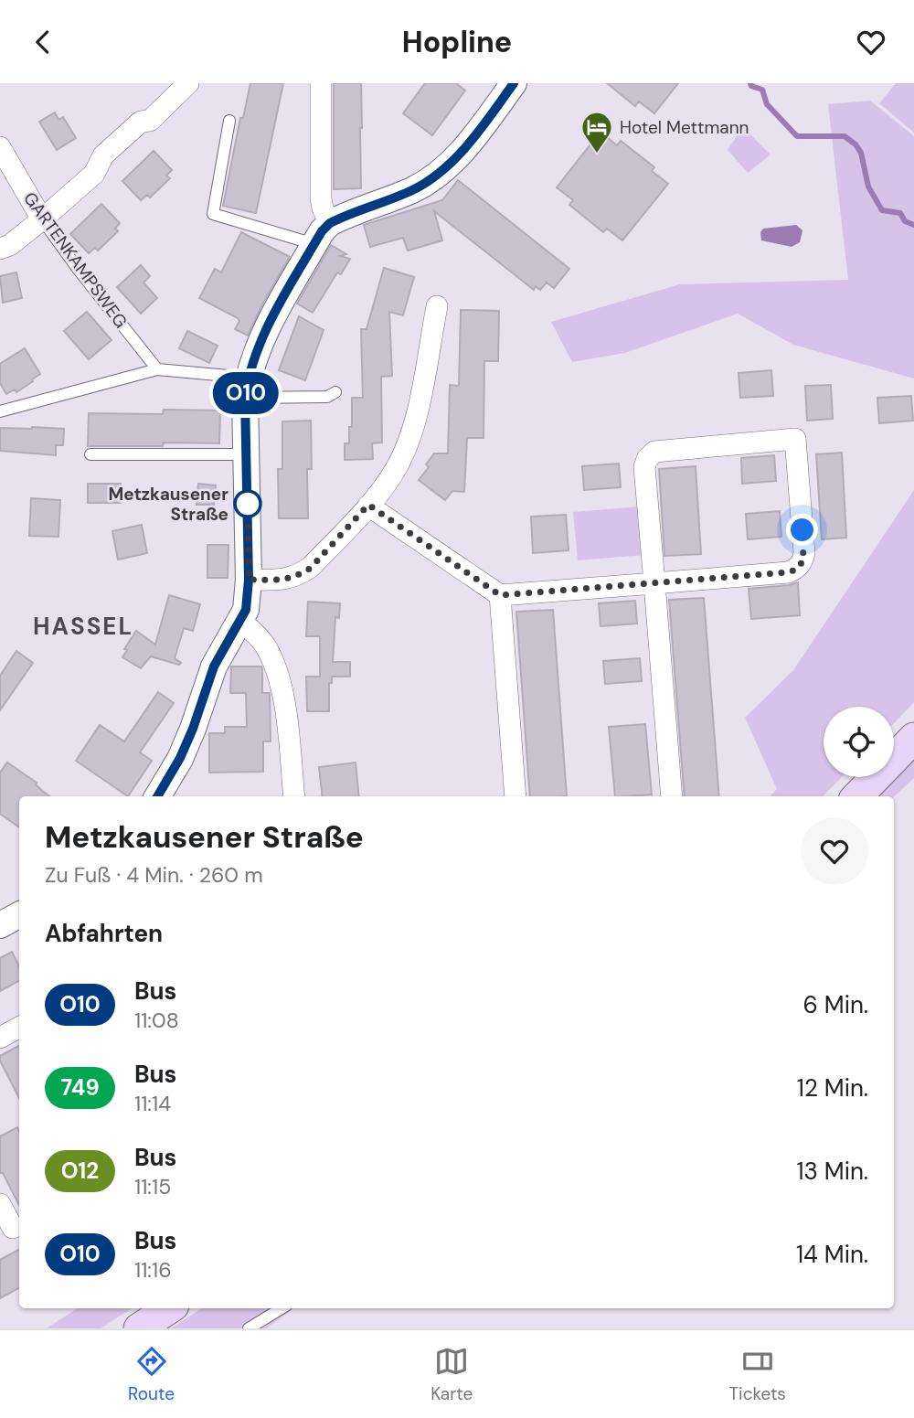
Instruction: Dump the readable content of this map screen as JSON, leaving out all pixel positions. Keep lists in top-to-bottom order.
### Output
{
  "streets": {
    "street": ["GARTENKAMPSWEG"]
  },
  "districts": ["HASSEL"],
  "places": {
    "hotel": ["Hotel Mettmann"],
    "other": ["Metzkausener Straße"]
  },
  "lines": ["bus line O10"],
  "page": {
    "header": "Hopline",
    "on_map": "O10",
    "heading": [
      ["Metzkausener Straße", "Zu Fuß · 4 Min. · 260 m"],
      "Abfahrten"
    ],
    "list": [
      {
        "mark": "O10",
        "name": "Bus",
        "note": "11:08",
        "value": "6 Min."
      },
      {
        "mark": "749",
        "name": "Bus",
        "note": "11:14",
        "value": "12 Min."
      },
      {
        "mark": "O12",
        "name": "Bus",
        "note": "11:15",
        "value": "13 Min."
      },
      {
        "mark": "O10",
        "name": "Bus",
        "note": "11:16",
        "value": "14 Min."
      }
    ],
    "tabs": ["Route", "Karte", "Tickets"]
  }
}
